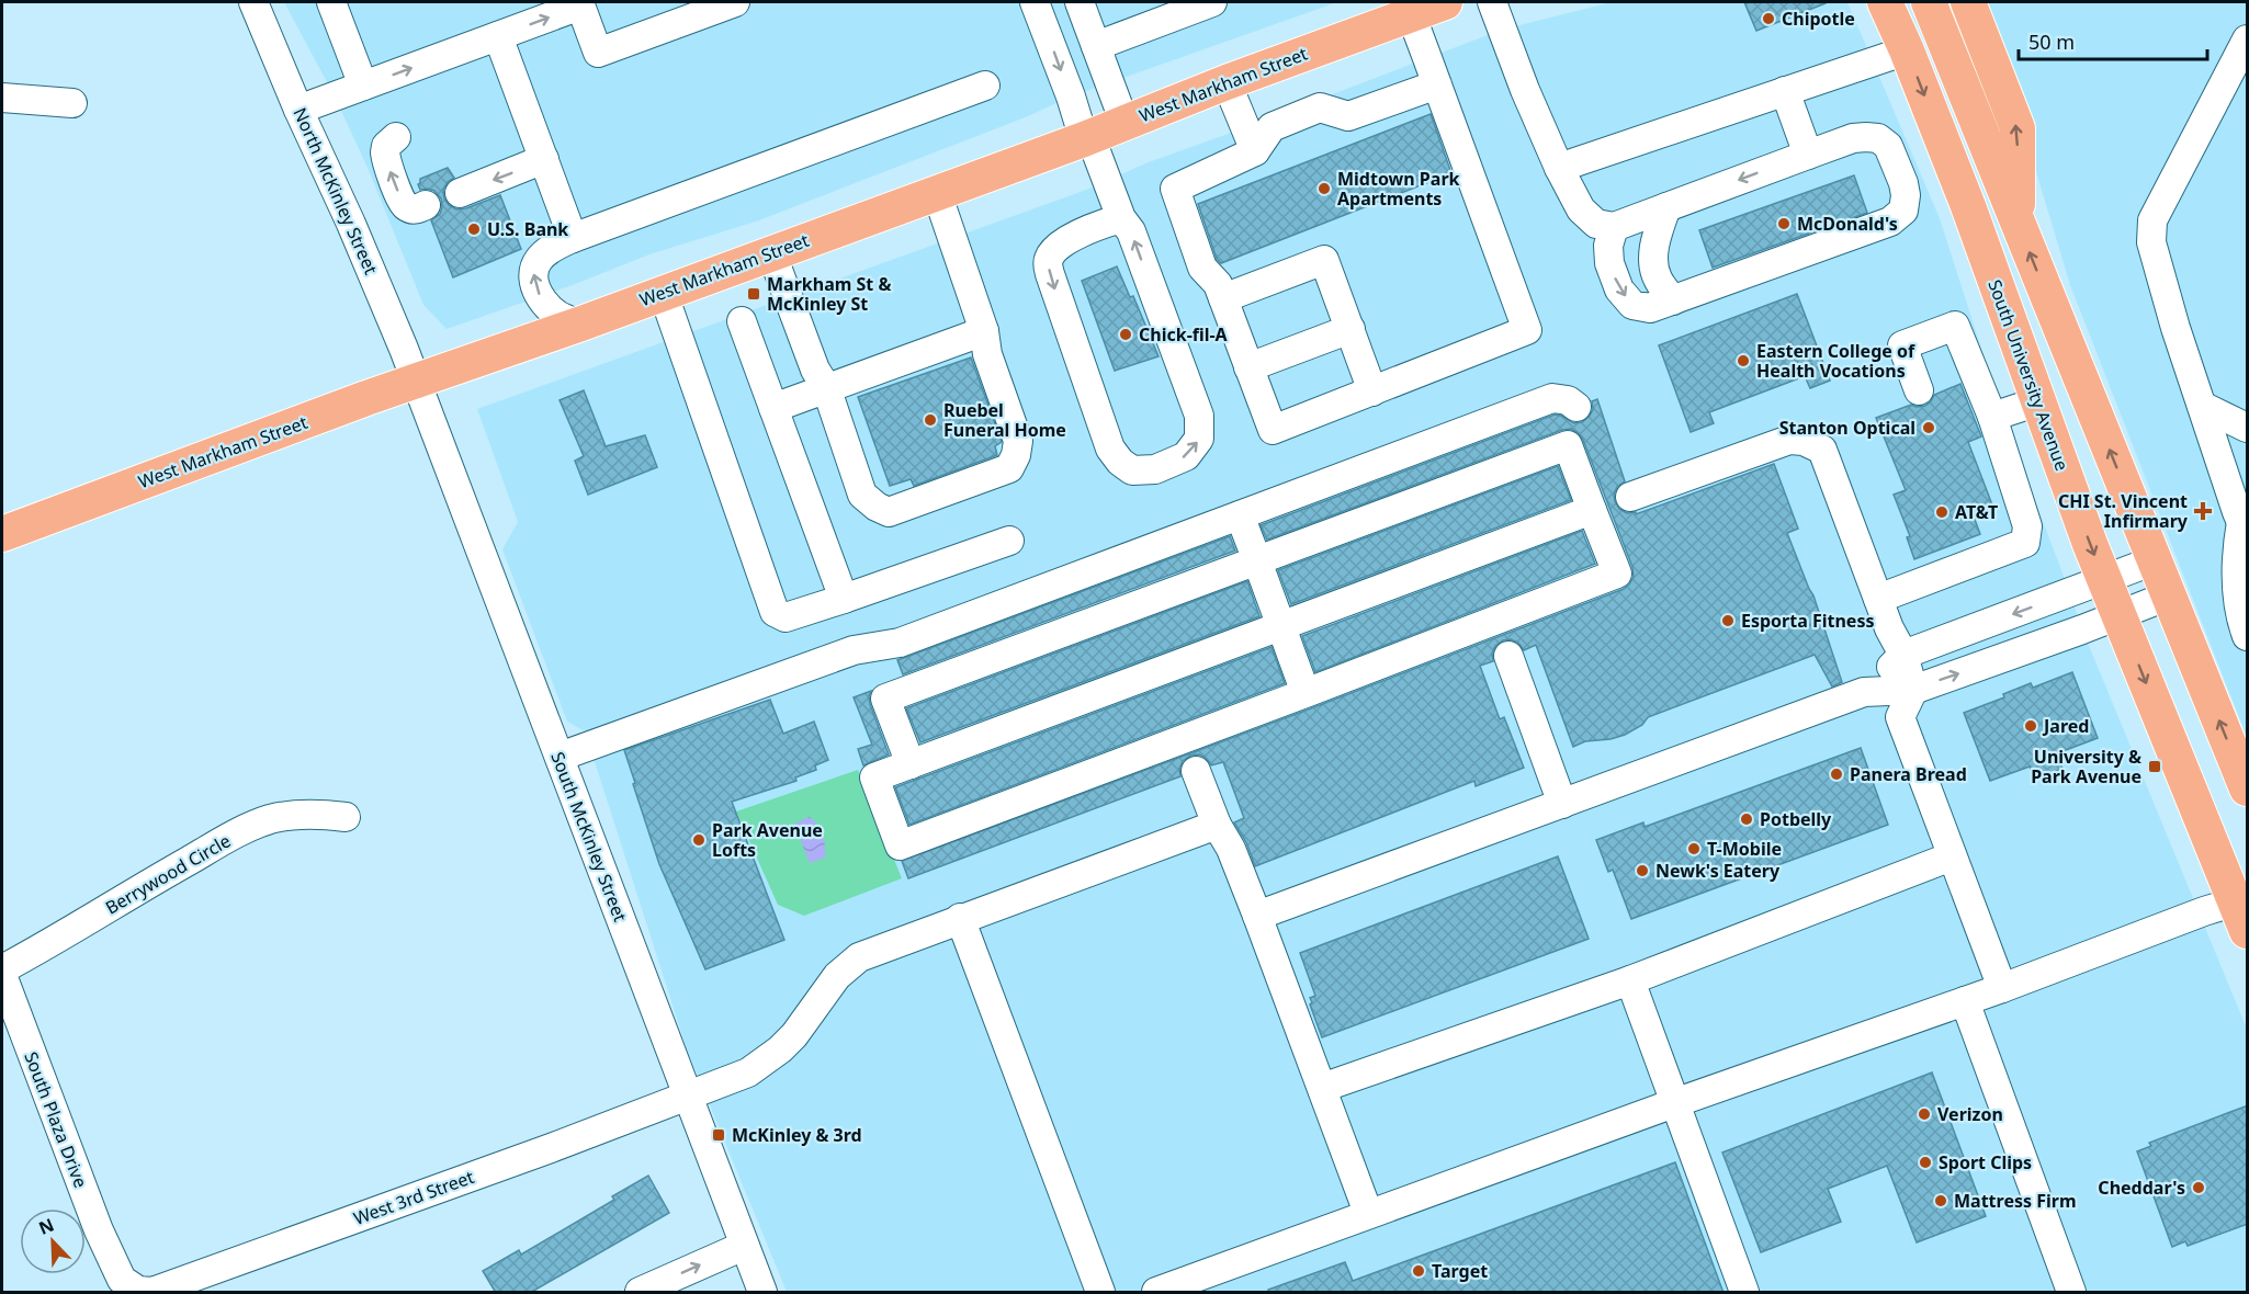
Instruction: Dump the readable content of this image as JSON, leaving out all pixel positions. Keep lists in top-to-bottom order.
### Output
{
  "streets": {
    "main road": ["West Markham Street", "South University Avenue"],
    "street": [
      "North McKinley Street",
      "South McKinley Street",
      "Berrywood Circle",
      "South Plaza Drive",
      "West 3rd Street"
    ]
  },
  "crossings": [
    ["West Markham Street", "North McKinley Street"],
    ["West Markham Street", "South McKinley Street"],
    ["North McKinley Street", "South McKinley Street"],
    ["South McKinley Street", "West 3rd Street"],
    ["South Plaza Drive", "West 3rd Street"]
  ],
  "places": {
    "other": [
      "Chipotle",
      "Midtown Park Apartments",
      "McDonald's",
      "U.S. Bank",
      "Chick-fil-A",
      "Eastern College of Health Vocations",
      "Ruebel Funeral Home",
      "Stanton Optical",
      "AT&T",
      "Esporta Fitness",
      "Jared",
      "Panera Bread",
      "Potbelly",
      "Park Avenue Lofts",
      "T-Mobile",
      "Newk's Eatery",
      "Verizon",
      "Sport Clips",
      "Cheddar's",
      "Mattress Firm",
      "Target"
    ],
    "transit": ["Markham St & McKinley St", "University & Park Avenue", "McKinley & 3rd"],
    "health": ["CHI St. Vincent Infirmary"]
  },
  "scale_bar": "50 m",
  "north": "top left"
}
